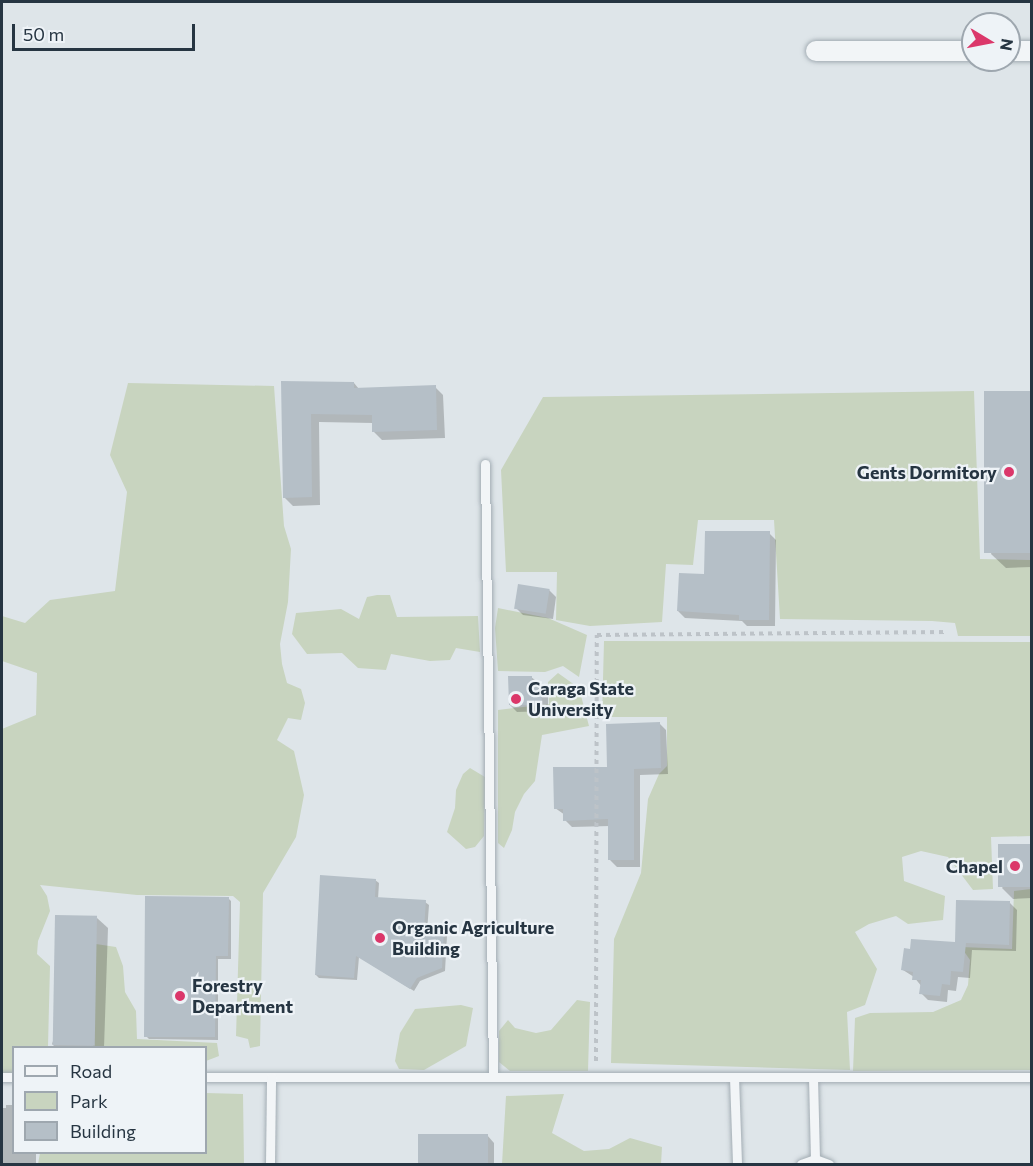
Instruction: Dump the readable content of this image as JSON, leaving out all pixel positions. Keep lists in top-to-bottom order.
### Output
{
  "places": [
    "Gents Dormitory",
    "Caraga State University",
    "Chapel",
    "Organic Agriculture Building",
    "Forestry Department"
  ],
  "legend": ["Road", "Park", "Building"],
  "scale_bar": "50 m",
  "north": "right"
}
